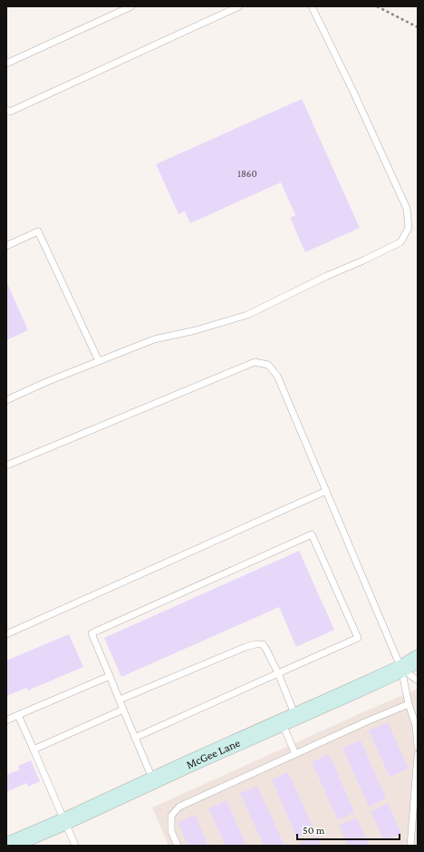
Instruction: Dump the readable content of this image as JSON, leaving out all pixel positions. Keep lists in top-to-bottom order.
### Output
{
  "streets": {
    "street": ["McGee Lane"]
  },
  "house_numbers": ["1860"],
  "scale_bar": "50 m"
}
